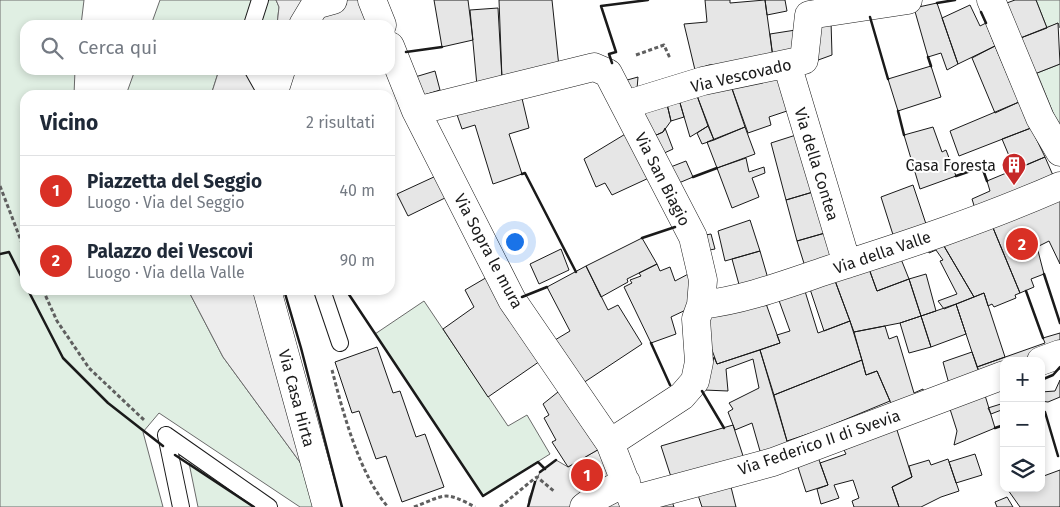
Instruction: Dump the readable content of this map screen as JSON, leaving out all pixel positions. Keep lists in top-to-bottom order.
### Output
{
  "streets": {
    "street": [
      "Via Vescovado",
      "Via della Contea",
      "Via San Biagio",
      "Via Sopra le mura",
      "Via della Valle",
      "Via Casa Hirta",
      "Via Federico II di Svevia"
    ]
  },
  "crossings": [
    ["Via Vescovado", "Via della Contea"],
    ["Via Vescovado", "Via San Biagio"],
    ["Via della Contea", "Via della Valle"],
    ["Via San Biagio", "Via Sopra le mura"],
    ["Via San Biagio", "Via della Valle"],
    ["Via Sopra le mura", "Via Federico II di Svevia"]
  ],
  "places": {
    "building": ["Casa Foresta"]
  },
  "page": {
    "search": "Cerca qui",
    "heading": ["Vicino", "2 risultati"],
    "list": [
      {
        "mark": "1",
        "name": "Piazzetta del Seggio",
        "note": "Luogo · Via del Seggio",
        "value": "40 m"
      },
      {
        "mark": "2",
        "name": "Palazzo dei Vescovi",
        "note": "Luogo · Via della Valle",
        "value": "90 m"
      }
    ],
    "pins": ["2", "1"],
    "map_buttons": ["+", "−"]
  }
}
